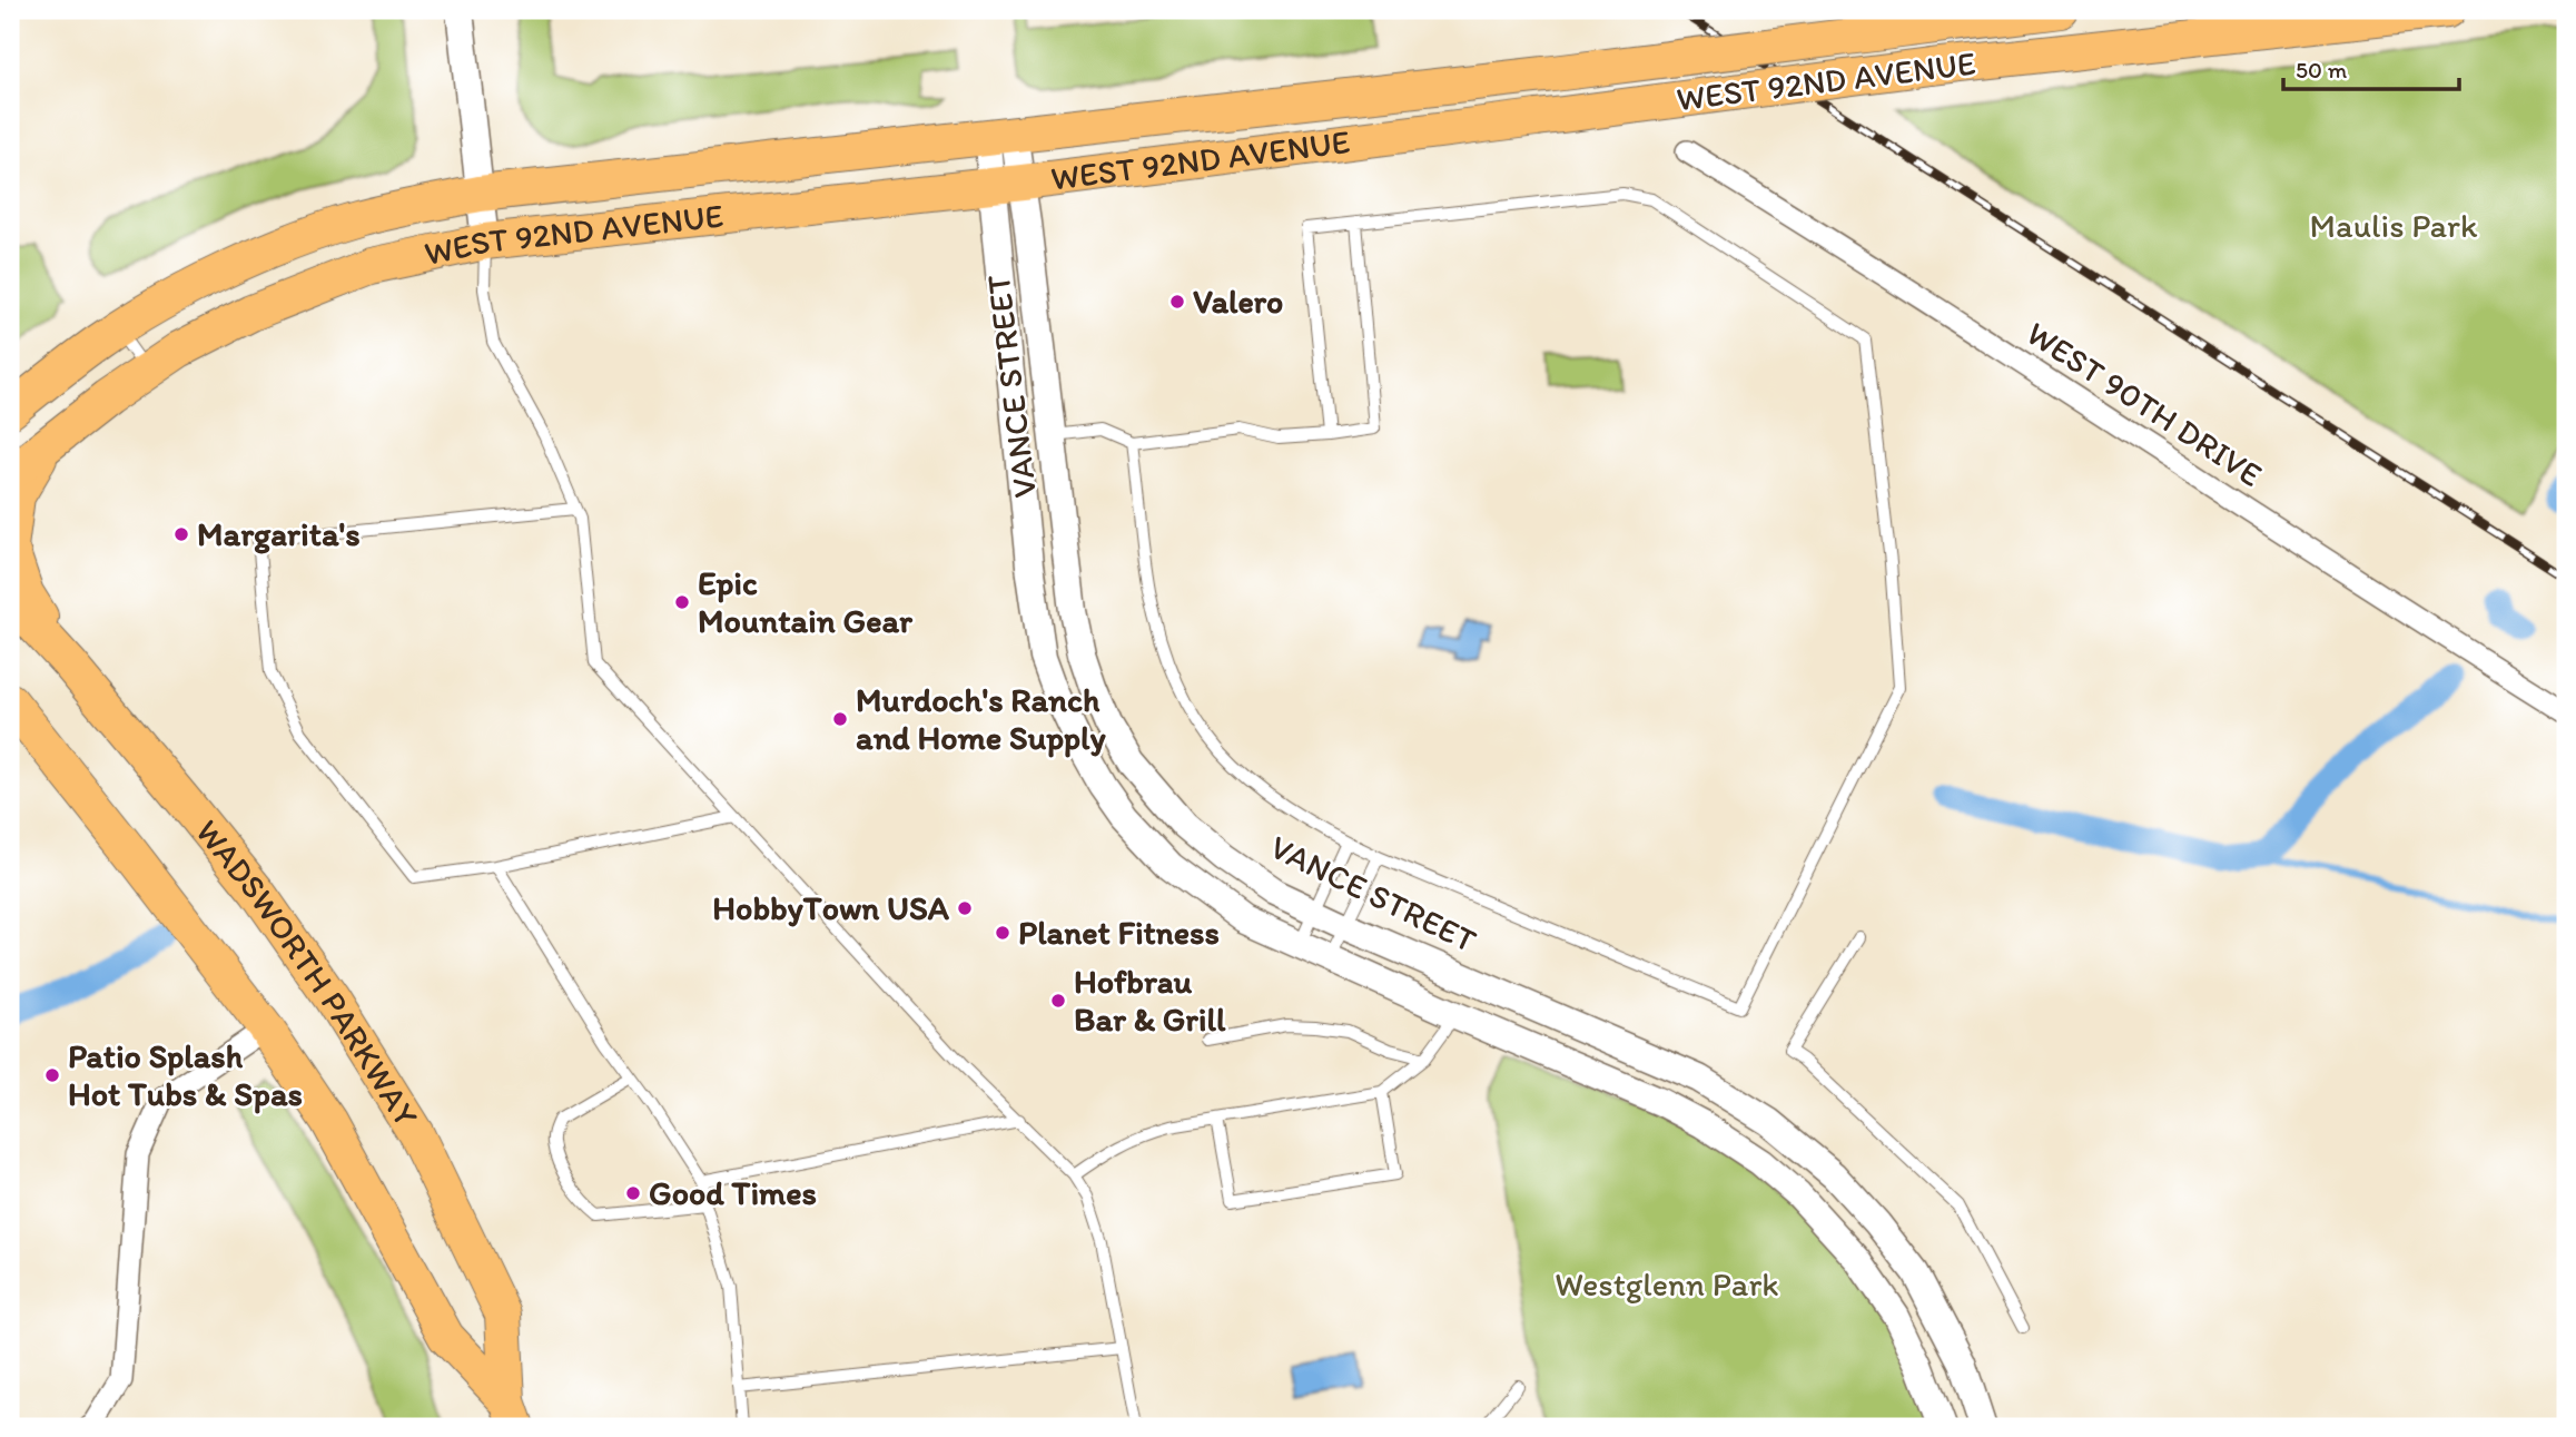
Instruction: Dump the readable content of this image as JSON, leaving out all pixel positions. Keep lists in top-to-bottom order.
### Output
{
  "streets": {
    "main road": ["WEST 92ND AVENUE", "WADSWORTH PARKWAY"],
    "street": ["VANCE STREET", "WEST 90TH DRIVE"]
  },
  "crossings": [
    ["WEST 92ND AVENUE", "VANCE STREET"]
  ],
  "parks": ["Maulis Park", "Westglenn Park"],
  "places": [
    "Valero",
    "Margarita's",
    "Epic Mountain Gear",
    "Murdoch's Ranch and Home Supply",
    "HobbyTown USA",
    "Planet Fitness",
    "Hofbrau Bar & Grill",
    "Patio Splash Hot Tubs & Spas",
    "Good Times"
  ],
  "scale_bar": "50 m"
}
